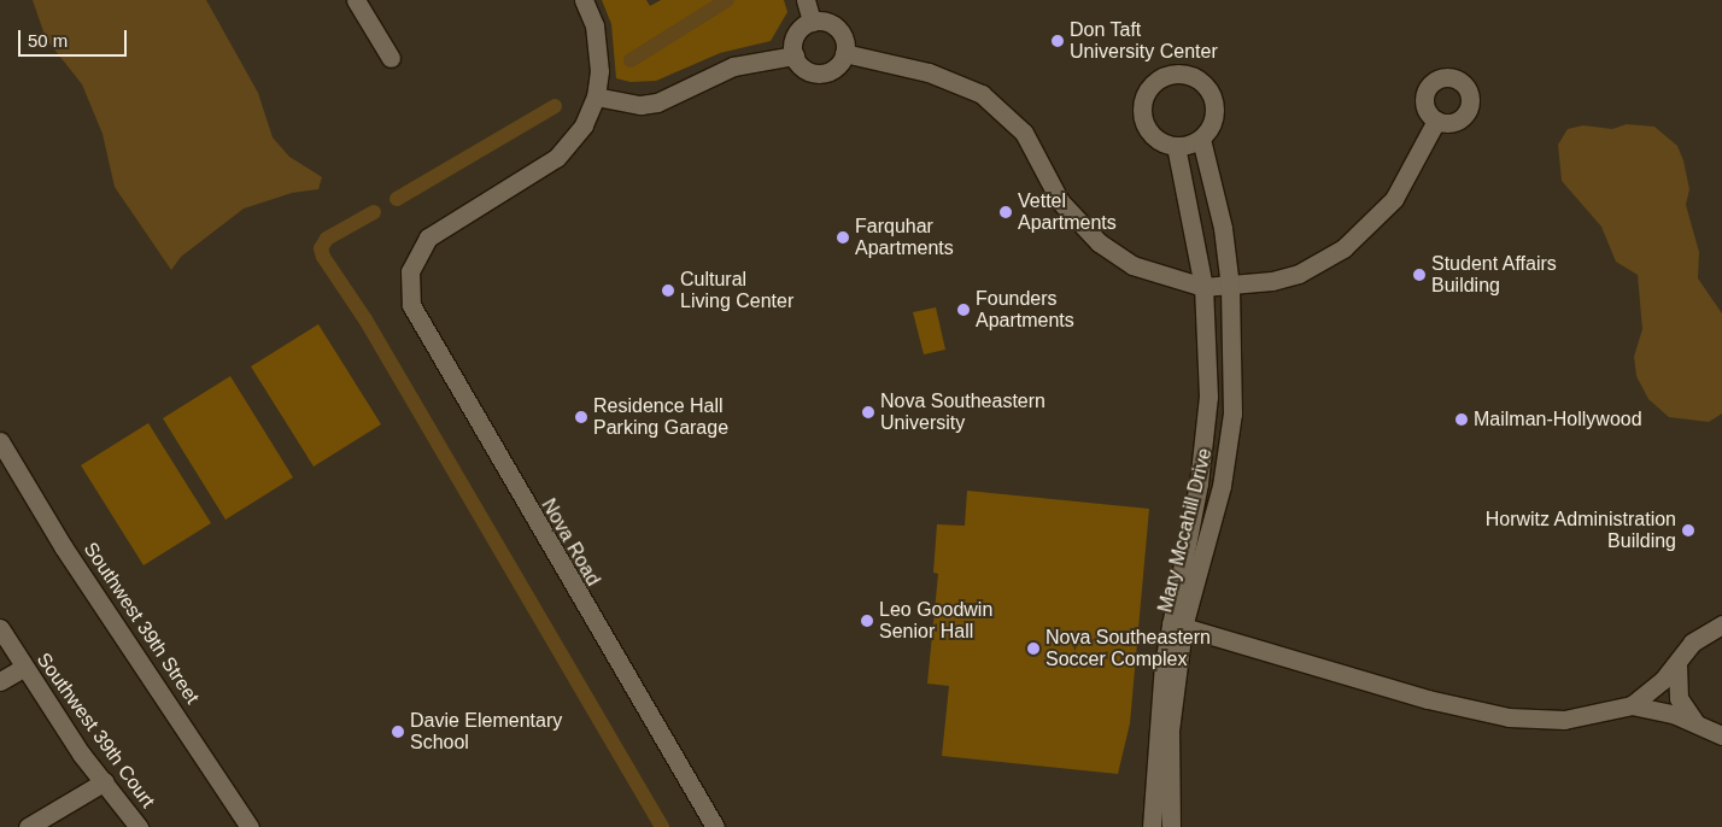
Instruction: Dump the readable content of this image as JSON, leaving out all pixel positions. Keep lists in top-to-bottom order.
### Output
{
  "streets": {
    "street": [
      "Mary Mccahill Drive",
      "Nova Road",
      "Southwest 39th Street",
      "Southwest 39th Court"
    ]
  },
  "places": [
    "Don Taft University Center",
    "Vettel Apartments",
    "Farquhar Apartments",
    "Student Affairs Building",
    "Cultural Living Center",
    "Founders Apartments",
    "Nova Southeastern University",
    "Residence Hall Parking Garage",
    "Mailman-Hollywood",
    "Horwitz Administration Building",
    "Leo Goodwin Senior Hall",
    "Nova Southeastern Soccer Complex",
    "Davie Elementary School"
  ],
  "scale_bar": "50 m"
}
